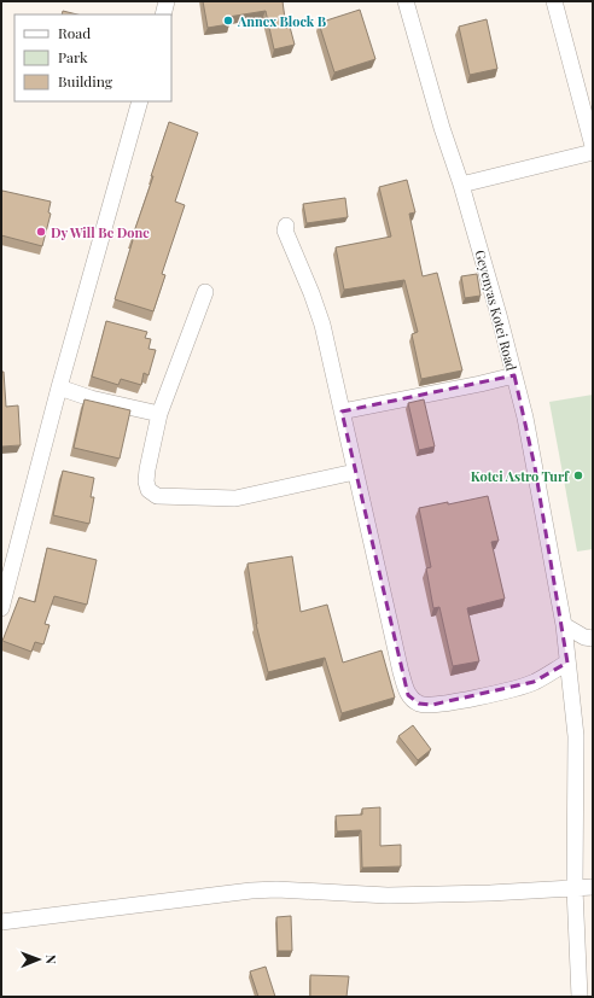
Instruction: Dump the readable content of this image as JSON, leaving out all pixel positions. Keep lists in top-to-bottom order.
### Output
{
  "streets": {
    "street": ["Geyenyas Kotei Road"]
  },
  "places": ["Annex Block B", "Dy Will Be Done", "Kotei Astro Turf"],
  "legend": ["Road", "Park", "Building"],
  "north": "right"
}
